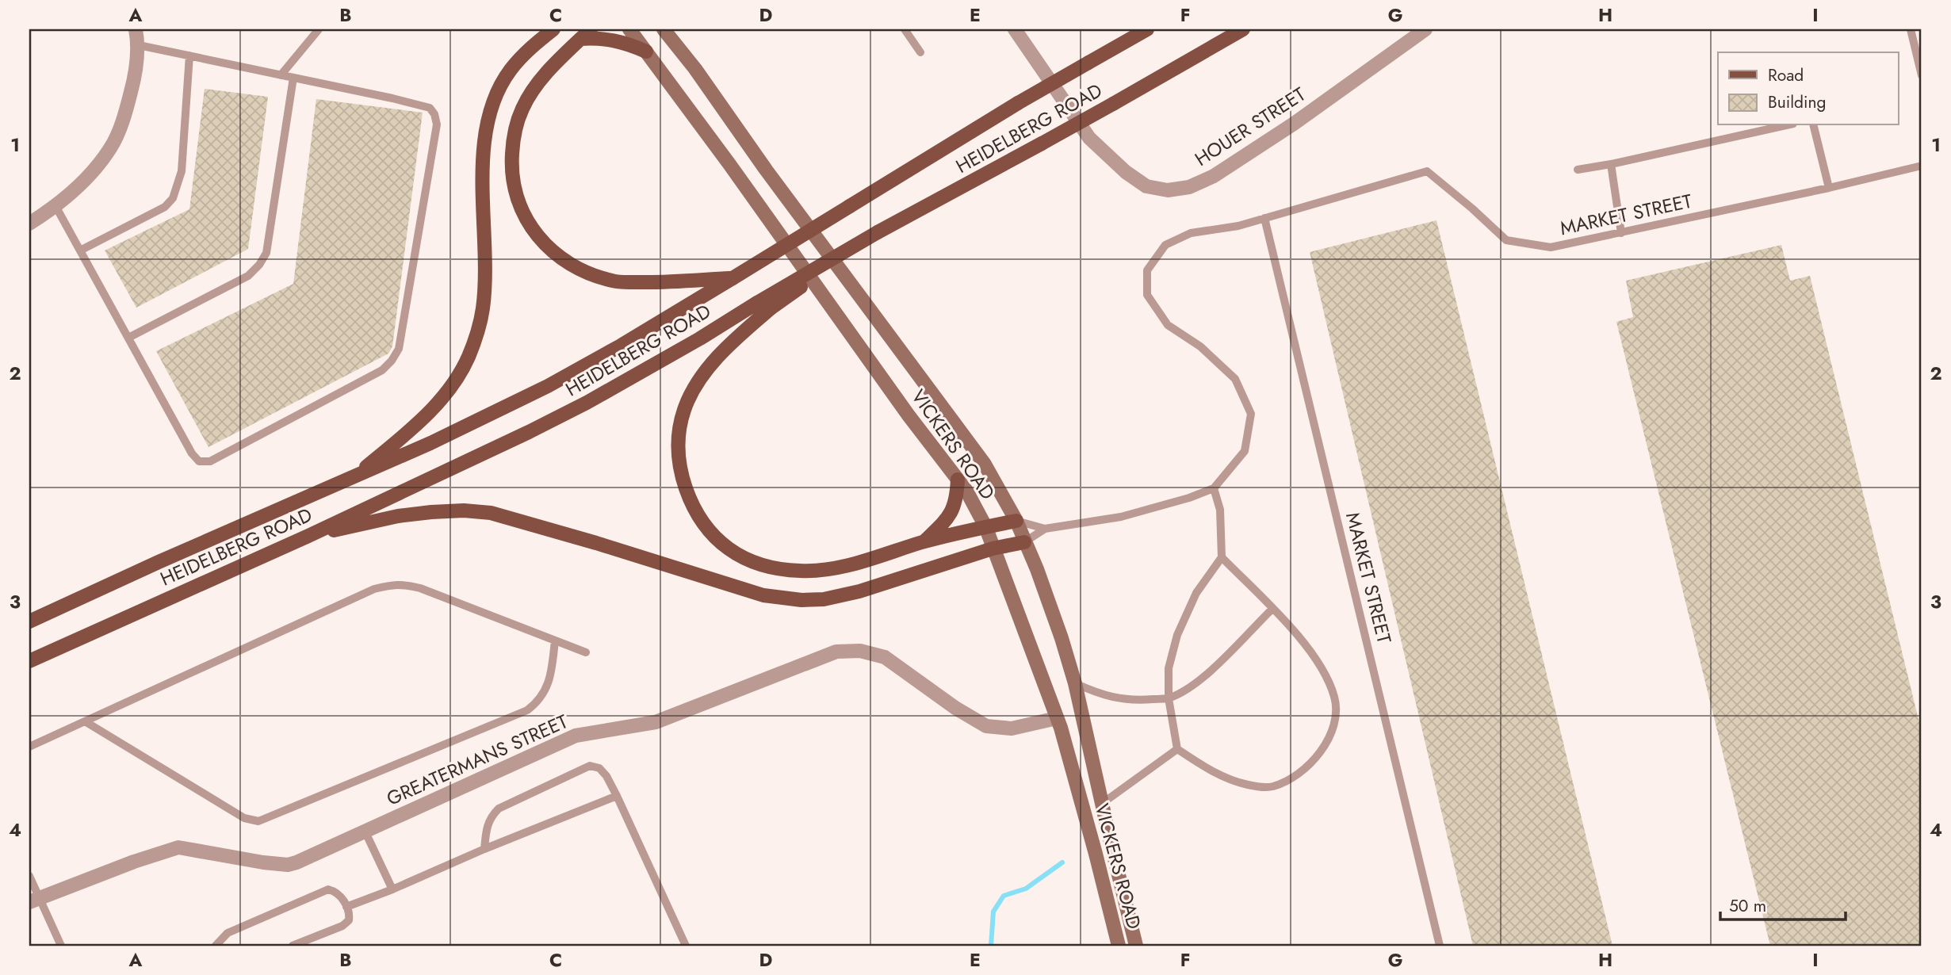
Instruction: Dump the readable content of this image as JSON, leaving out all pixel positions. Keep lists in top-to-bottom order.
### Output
{
  "streets": {
    "main road": ["HEIDELBERG ROAD", "VICKERS ROAD"],
    "street": ["HOUER STREET", "GREATERMANS STREET"],
    "lane": ["MARKET STREET"]
  },
  "crossings": [
    ["MARKET STREET", "VICKERS ROAD"],
    ["VICKERS ROAD", "GREATERMANS STREET"]
  ],
  "legend": ["Road", "Building"],
  "scale_bar": "50 m",
  "grid": {
    "columns": [
      "A",
      "B",
      "C",
      "D",
      "E",
      "F",
      "G",
      "H",
      "I"
    ],
    "rows": [
      "1",
      "2",
      "3",
      "4"
    ]
  }
}
